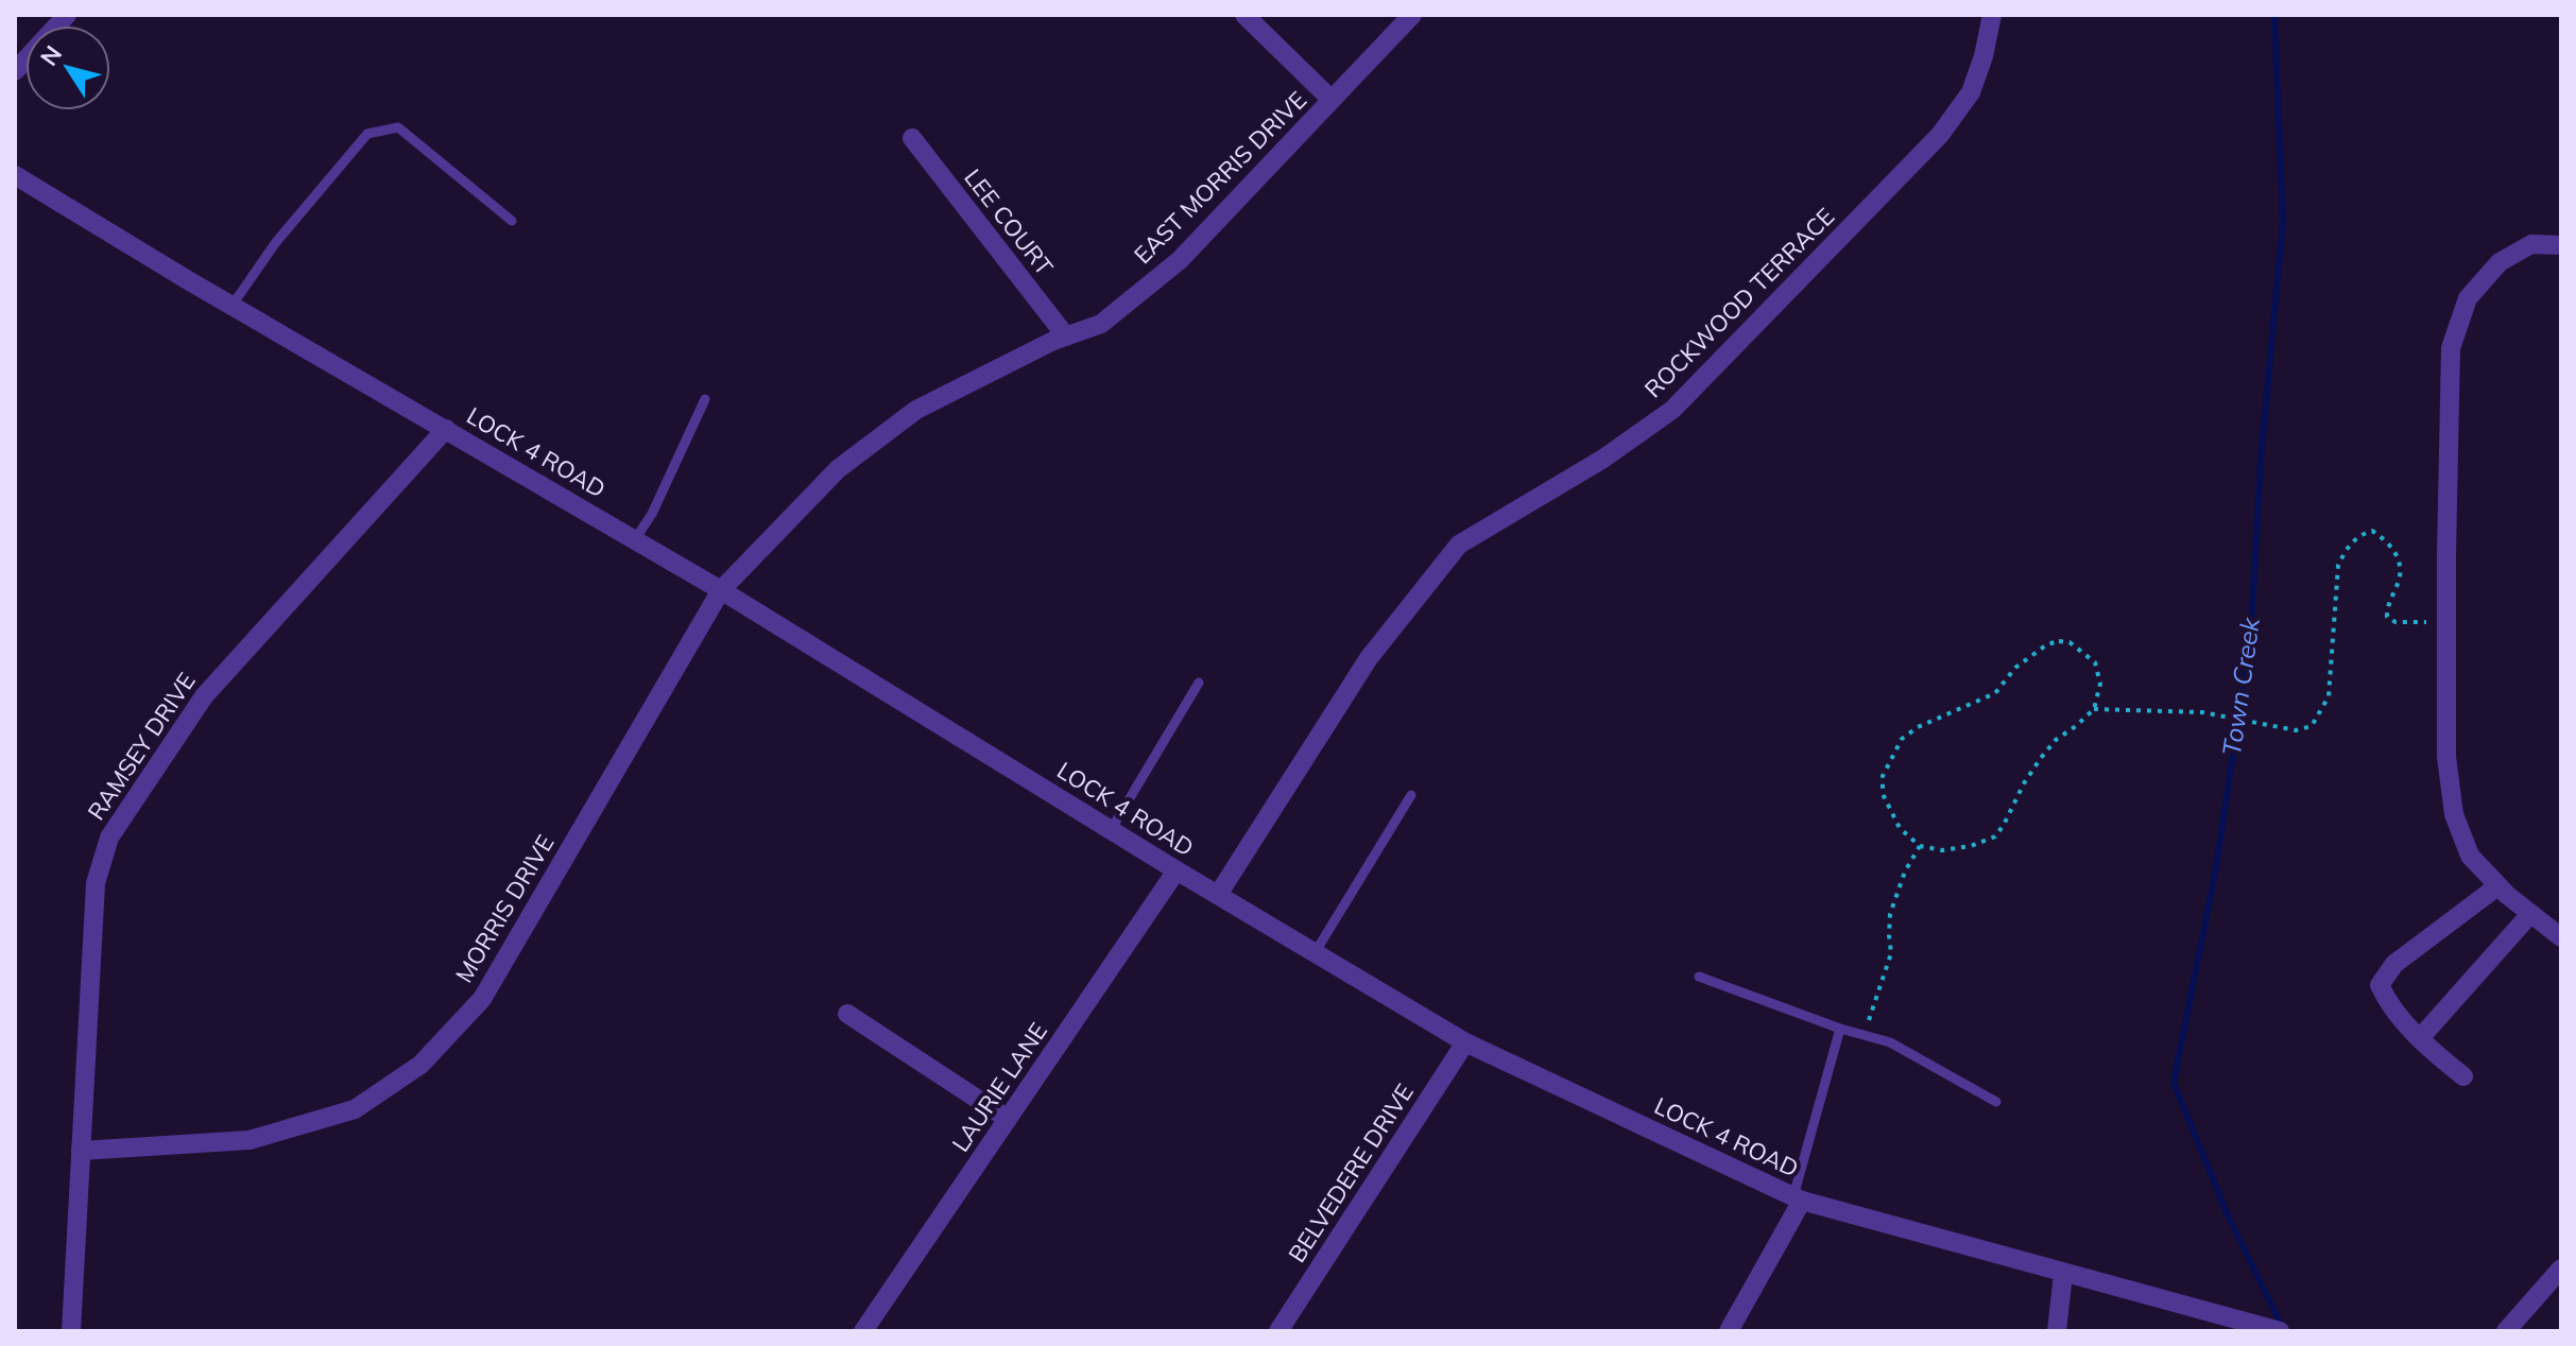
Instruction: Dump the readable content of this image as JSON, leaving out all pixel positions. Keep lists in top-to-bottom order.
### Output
{
  "streets": {
    "street": [
      "EAST MORRIS DRIVE",
      "LEE COURT",
      "ROCKWOOD TERRACE",
      "LOCK 4 ROAD",
      "RAMSEY DRIVE",
      "MORRIS DRIVE",
      "LAURIE LANE",
      "BELVEDERE DRIVE"
    ]
  },
  "crossings": [
    ["EAST MORRIS DRIVE", "LEE COURT"],
    ["EAST MORRIS DRIVE", "LOCK 4 ROAD"],
    ["EAST MORRIS DRIVE", "MORRIS DRIVE"],
    ["ROCKWOOD TERRACE", "LOCK 4 ROAD"],
    ["LOCK 4 ROAD", "RAMSEY DRIVE"],
    ["LOCK 4 ROAD", "MORRIS DRIVE"],
    ["LOCK 4 ROAD", "LAURIE LANE"],
    ["LOCK 4 ROAD", "BELVEDERE DRIVE"],
    ["RAMSEY DRIVE", "MORRIS DRIVE"]
  ],
  "water": ["Town Creek"],
  "north": "top left"
}
